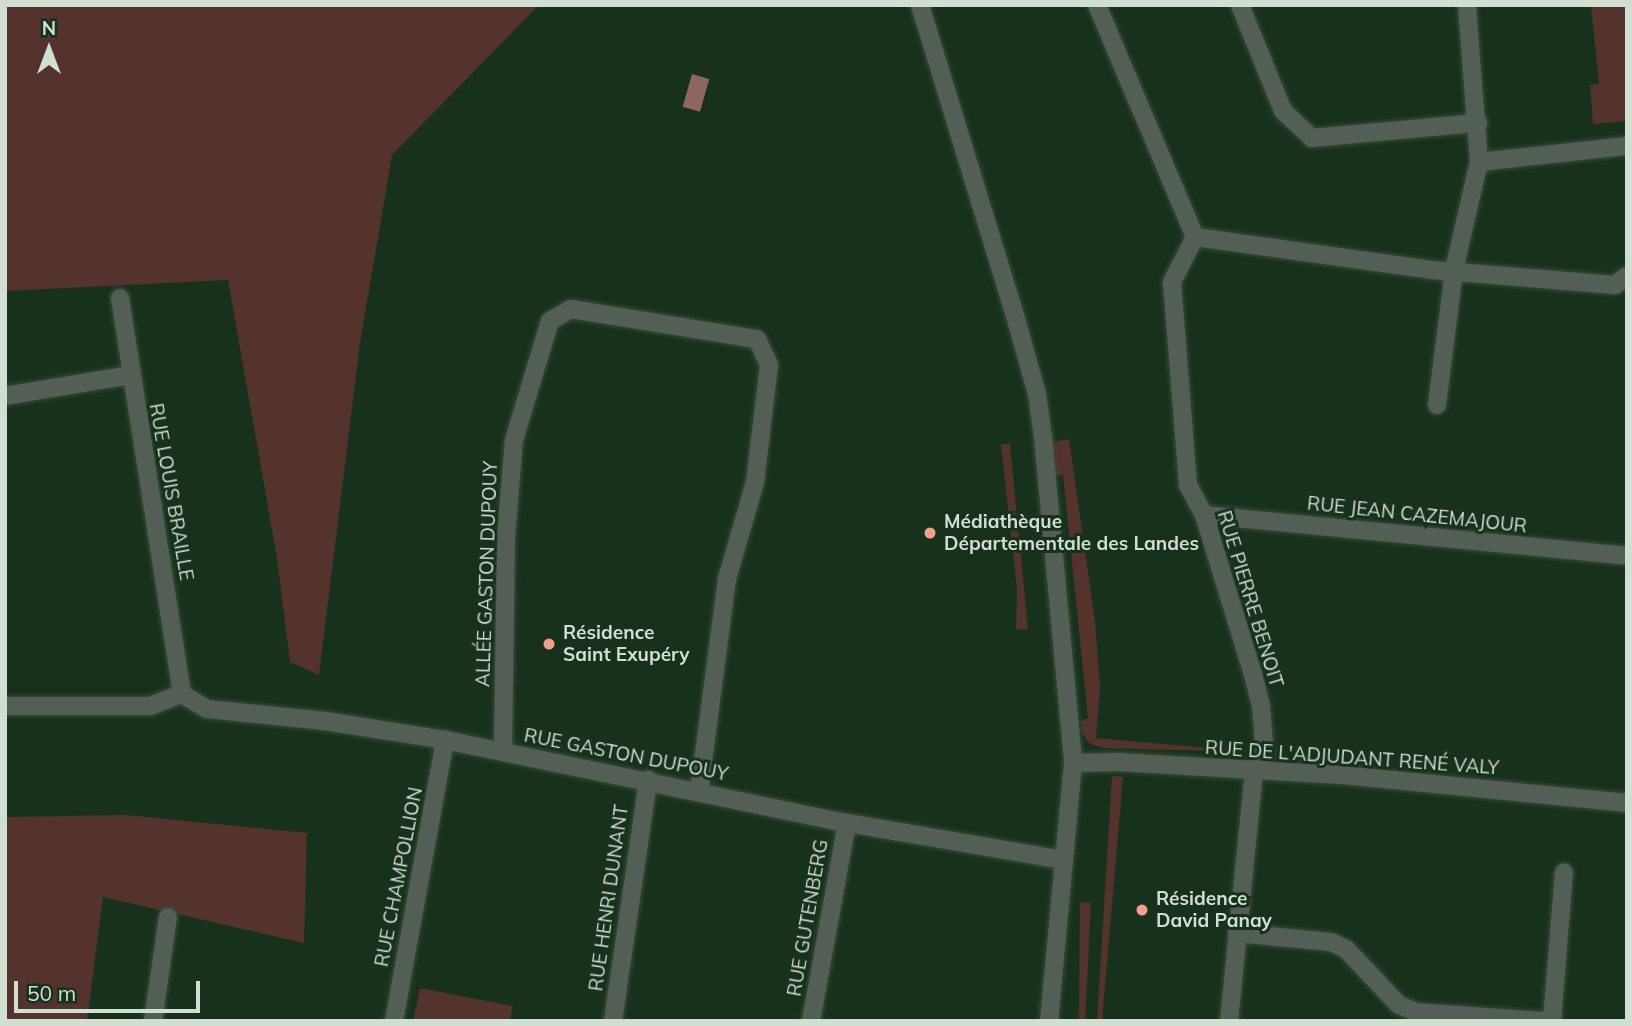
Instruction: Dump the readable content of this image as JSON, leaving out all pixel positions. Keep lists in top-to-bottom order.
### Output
{
  "streets": {
    "street": [
      "RUE LOUIS BRAILLE",
      "RUE JEAN CAZEMAJOUR",
      "ALLÉE GASTON DUPOUY",
      "RUE PIERRE BENOIT",
      "RUE GASTON DUPOUY",
      "RUE DE L'ADJUDANT RENÉ VALY",
      "RUE CHAMPOLLION",
      "RUE HENRI DUNANT",
      "RUE GUTENBERG"
    ]
  },
  "crossings": [
    ["RUE LOUIS BRAILLE", "RUE GASTON DUPOUY"],
    ["RUE JEAN CAZEMAJOUR", "RUE PIERRE BENOIT"],
    ["ALLÉE GASTON DUPOUY", "RUE GASTON DUPOUY"],
    ["RUE PIERRE BENOIT", "RUE DE L'ADJUDANT RENÉ VALY"],
    ["RUE GASTON DUPOUY", "RUE CHAMPOLLION"],
    ["RUE GASTON DUPOUY", "RUE HENRI DUNANT"],
    ["RUE GASTON DUPOUY", "RUE GUTENBERG"]
  ],
  "places": ["Médiathèque Départementale des Landes", "Résidence Saint Exupéry", "Résidence David Panay"],
  "scale_bar": "50 m",
  "north": "top"
}
